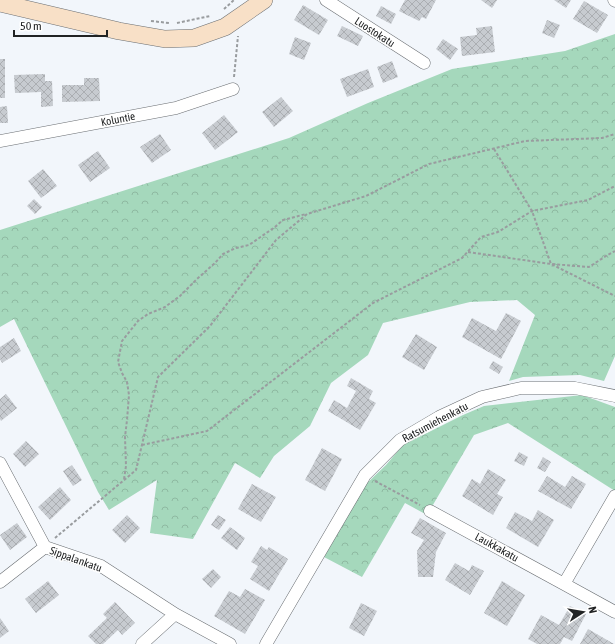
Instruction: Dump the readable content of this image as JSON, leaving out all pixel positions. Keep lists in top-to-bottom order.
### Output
{
  "streets": {
    "street": [
      "Luostokatu",
      "Koluntie",
      "Ratsumiehenkatu",
      "Laukkakatu",
      "Sippalankatu"
    ]
  },
  "scale_bar": "50 m",
  "north": "right"
}
